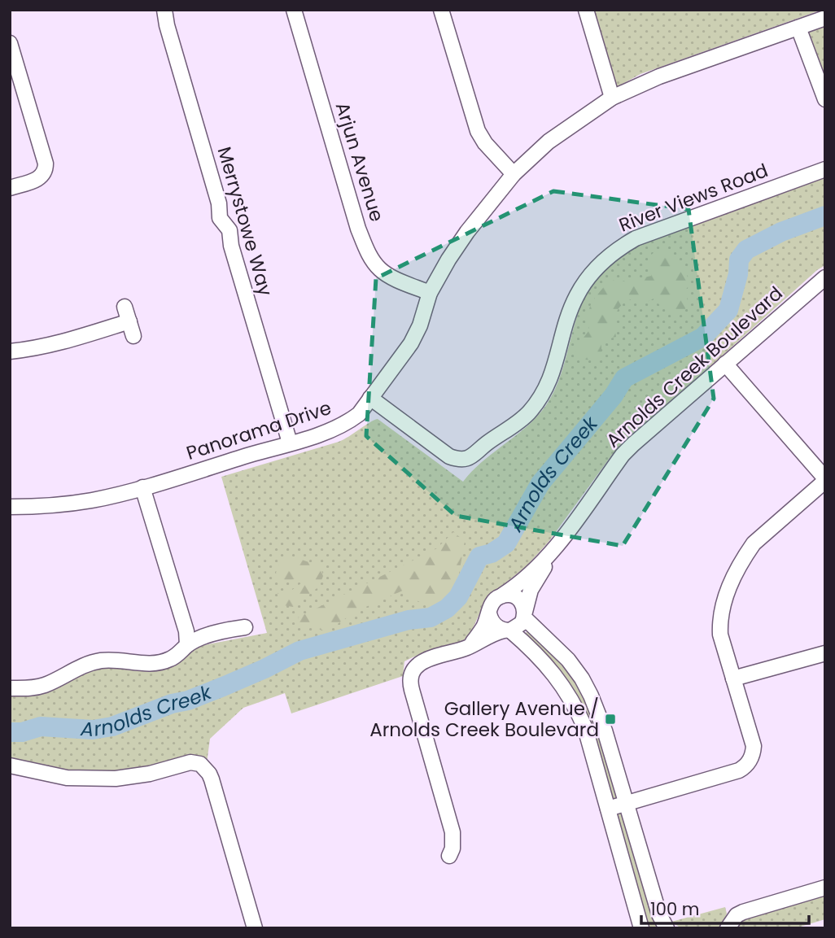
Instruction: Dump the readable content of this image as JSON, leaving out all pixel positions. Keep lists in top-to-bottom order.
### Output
{
  "streets": {
    "street": [
      "Arjun Avenue",
      "River Views Road",
      "Merrystowe Way",
      "Arnolds Creek Boulevard",
      "Panorama Drive"
    ]
  },
  "crossings": [
    ["Arjun Avenue", "Panorama Drive"],
    ["River Views Road", "Panorama Drive"],
    ["Merrystowe Way", "Panorama Drive"]
  ],
  "water": ["Arnolds Creek"],
  "places": {
    "transit": ["Gallery Avenue / Arnolds Creek Boulevard"]
  },
  "scale_bar": "100 m"
}
